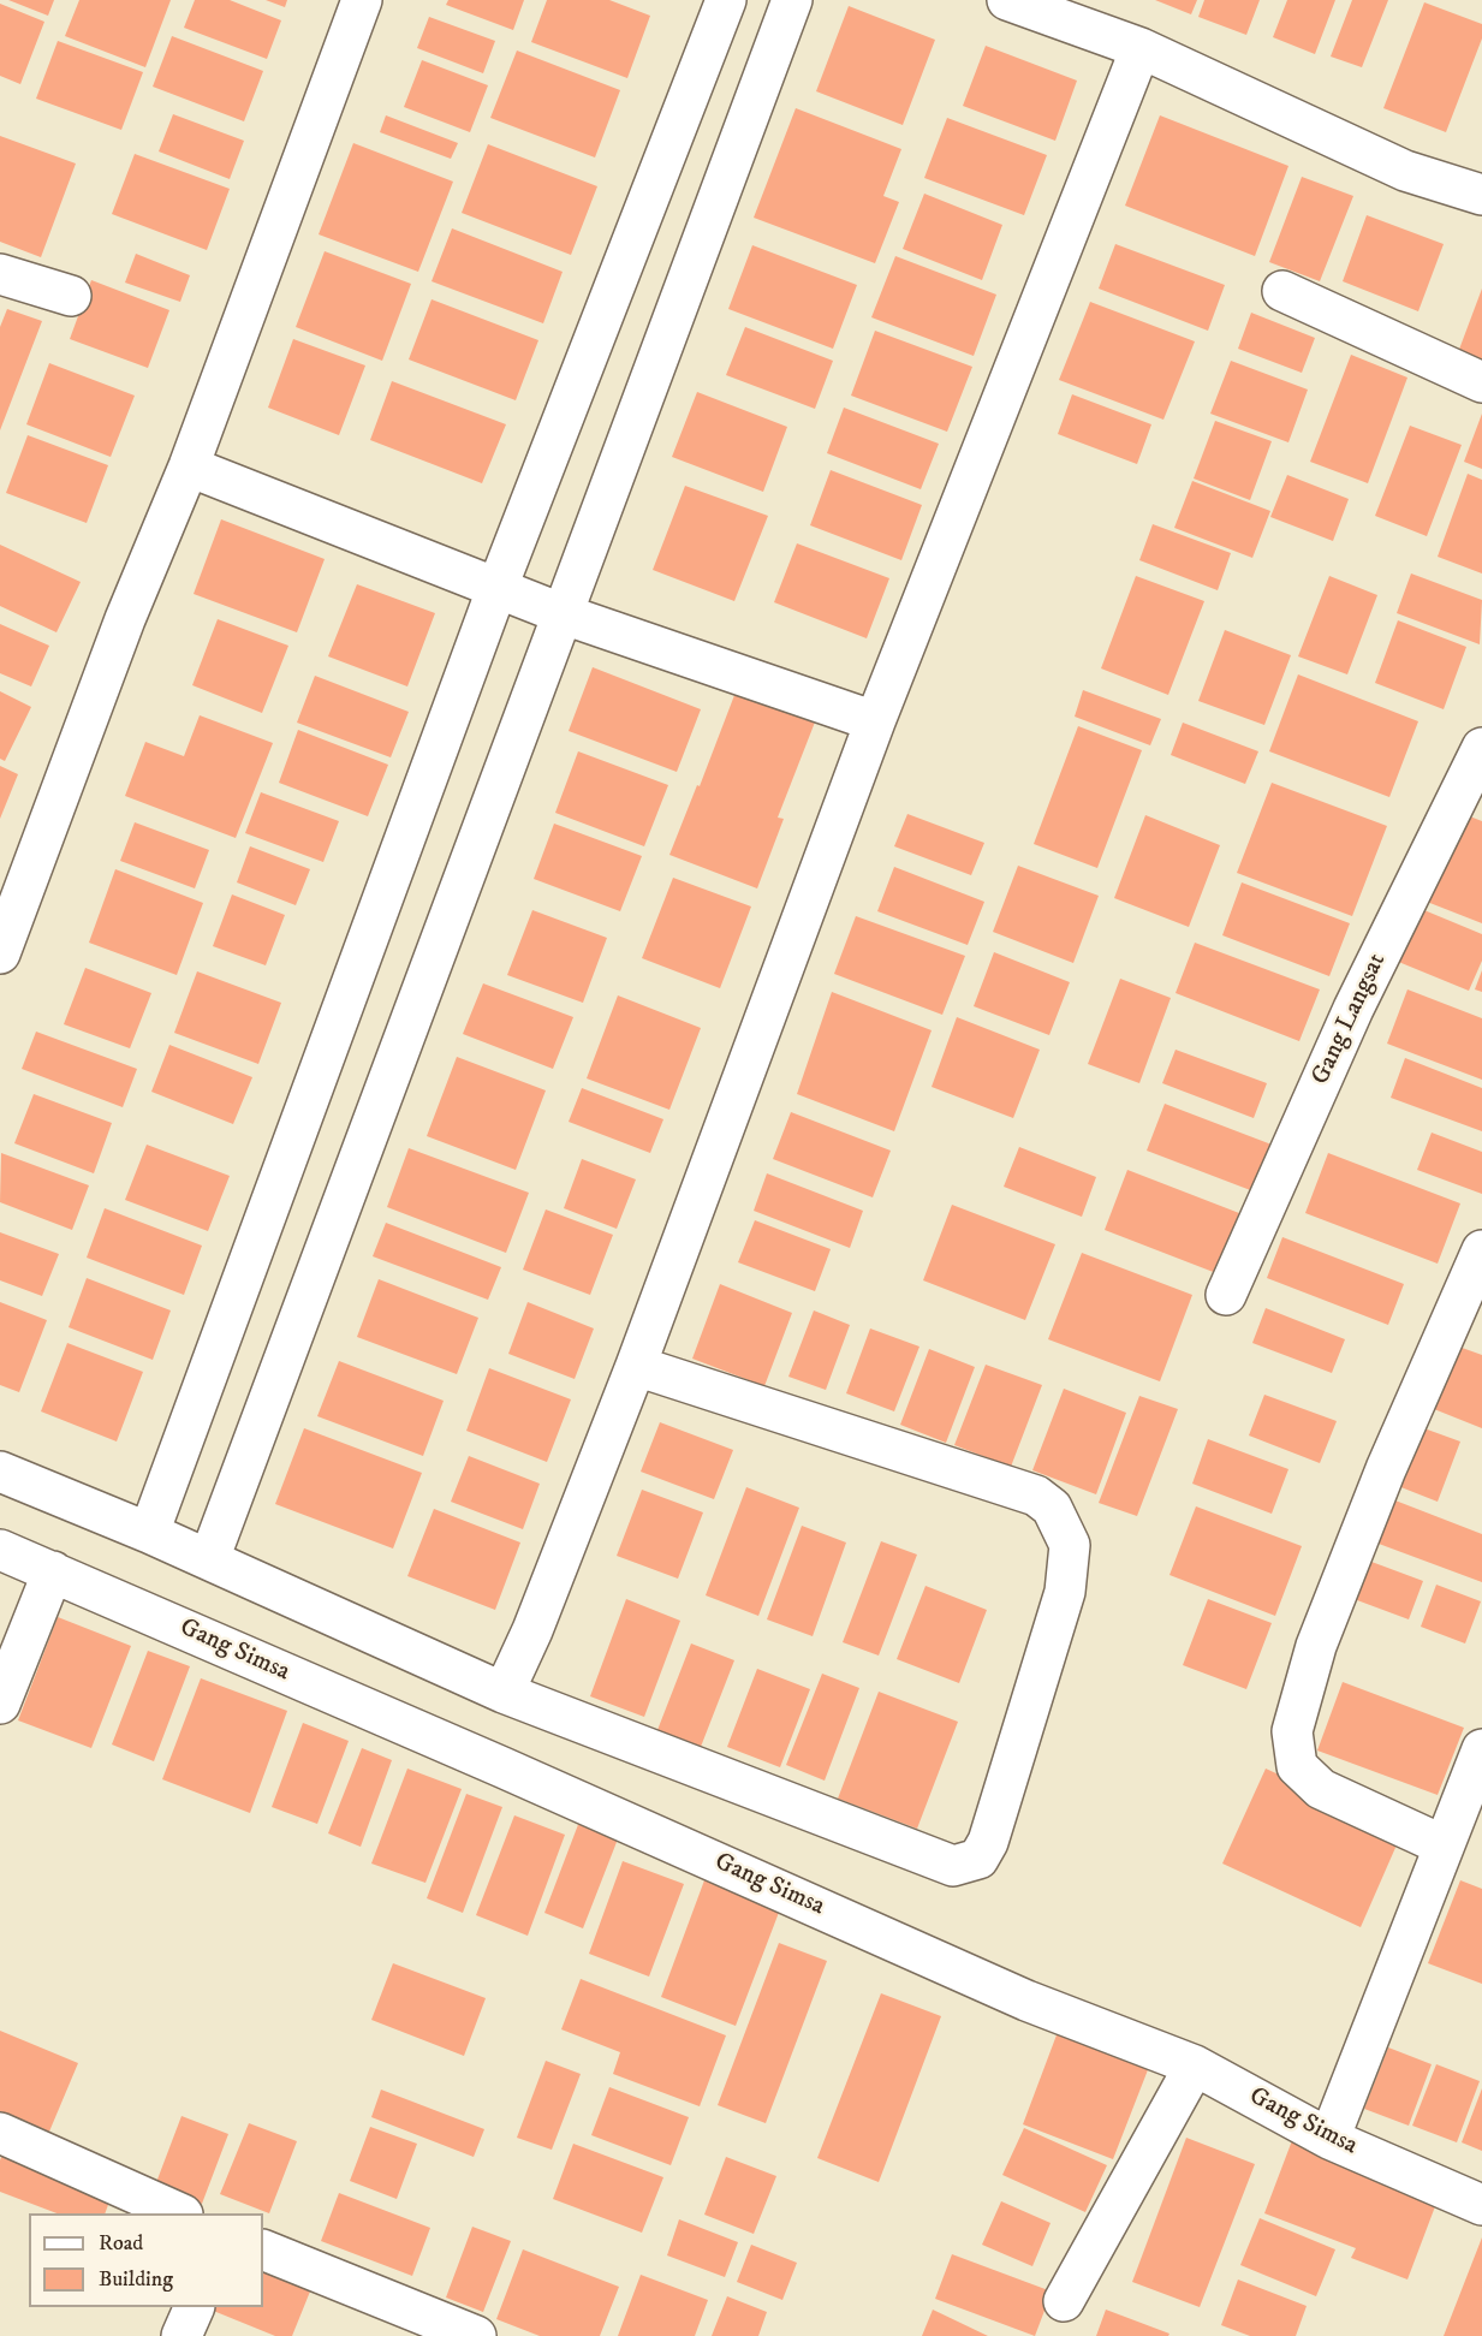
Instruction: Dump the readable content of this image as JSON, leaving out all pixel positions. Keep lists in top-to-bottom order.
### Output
{
  "streets": {
    "street": ["Gang Langsat", "Gang Simsa"]
  },
  "legend": ["Road", "Building"]
}
